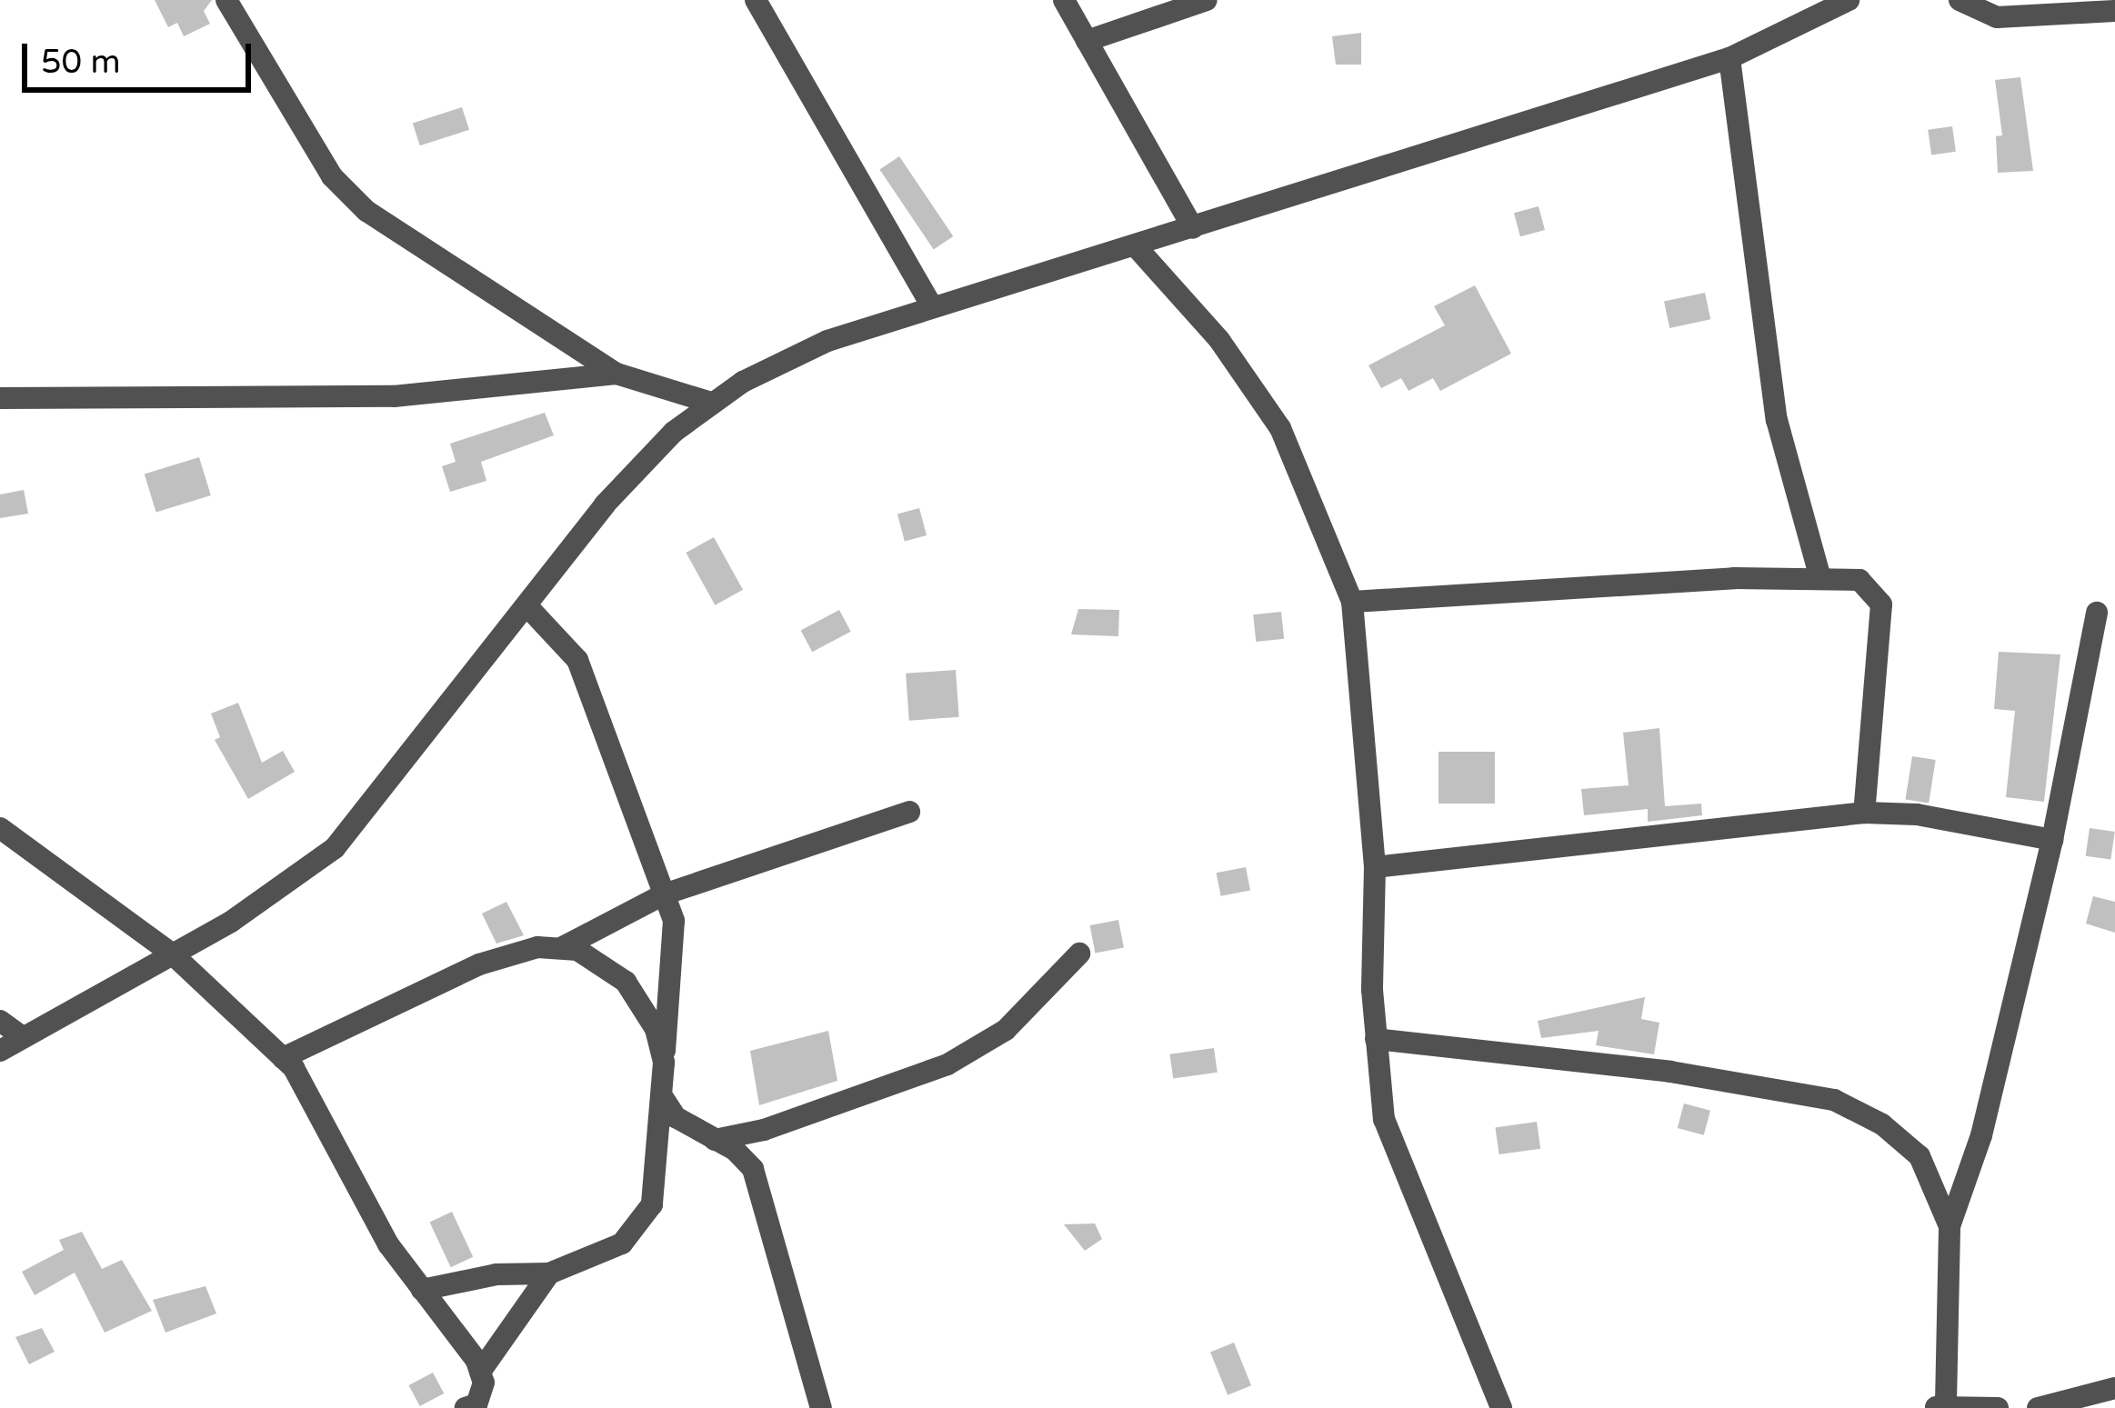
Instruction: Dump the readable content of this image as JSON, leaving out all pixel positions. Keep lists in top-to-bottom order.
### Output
{
  "scale_bar": "50 m"
}
